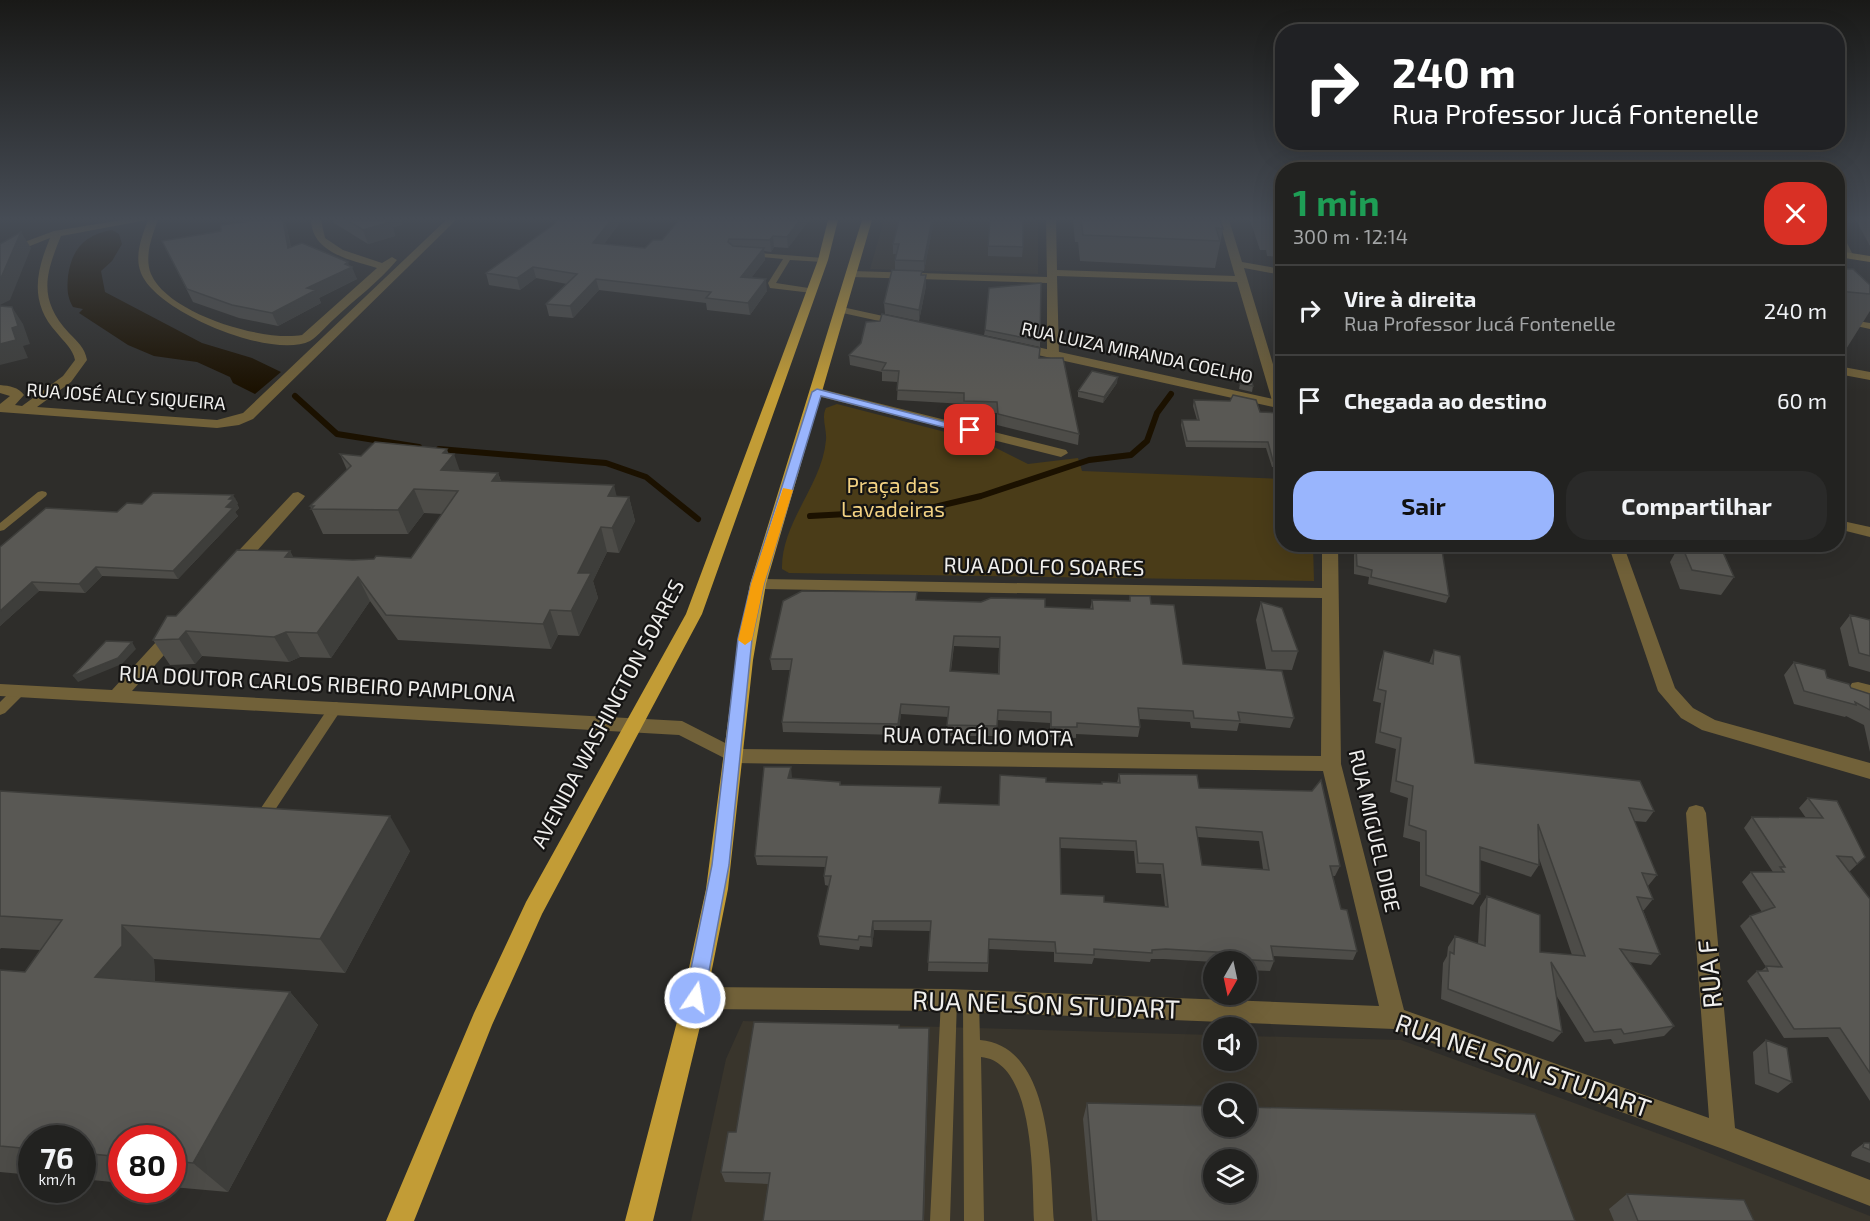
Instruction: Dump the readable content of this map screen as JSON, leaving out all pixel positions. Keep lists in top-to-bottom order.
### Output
{
  "streets": {
    "highway": ["AVENIDA WASHINGTON SOARES"],
    "street": [
      "RUA LUIZA MIRANDA COELHO",
      "RUA JOSÉ ALCY SIQUEIRA",
      "RUA ADOLFO SOARES",
      "RUA DOUTOR CARLOS RIBEIRO PAMPLONA",
      "RUA OTACÍLIO MOTA",
      "RUA MIGUEL DIBE",
      "RUA F",
      "RUA NELSON STUDART"
    ]
  },
  "crossings": [
    ["RUA ADOLFO SOARES", "RUA MIGUEL DIBE"],
    ["RUA DOUTOR CARLOS RIBEIRO PAMPLONA", "AVENIDA WASHINGTON SOARES"],
    ["RUA DOUTOR CARLOS RIBEIRO PAMPLONA", "RUA OTACÍLIO MOTA"],
    ["AVENIDA WASHINGTON SOARES", "RUA OTACÍLIO MOTA"],
    ["RUA OTACÍLIO MOTA", "RUA MIGUEL DIBE"],
    ["RUA MIGUEL DIBE", "RUA NELSON STUDART"],
    ["RUA F", "RUA NELSON STUDART"]
  ],
  "parks": ["Praça das Lavadeiras"],
  "north": "bottom",
  "page": {
    "turn": ["240 m", "Rua Professor Jucá Fontenelle"],
    "heading": ["1 min", "300 m · 12:14"],
    "list": [
      {
        "name": "Vire à direita",
        "note": "Rua Professor Jucá Fontenelle",
        "value": "240 m"
      },
      {
        "name": "Chegada ao destino",
        "value": "60 m"
      }
    ],
    "buttons": ["Sair", "Compartilhar"],
    "speed": "76 km/h",
    "limit": "80"
  }
}
